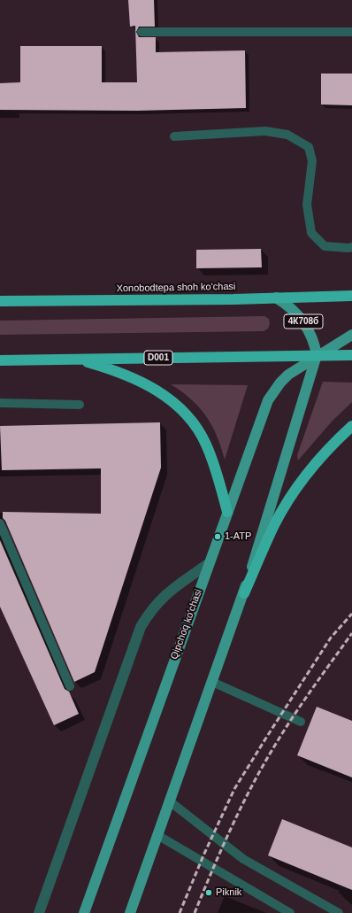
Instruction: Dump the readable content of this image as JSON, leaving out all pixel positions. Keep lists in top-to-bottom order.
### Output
{
  "streets": {
    "highway": ["Xonobodtepa shoh ko'chasi", "D001"],
    "main road": ["4К708б", "Qipchoq ko'chasi"]
  },
  "crossings": [
    ["Xonobodtepa shoh ko'chasi", "4К708б"],
    ["4К708б", "D001"],
    ["4К708б", "Qipchoq ko'chasi"],
    ["D001", "Qipchoq ko'chasi"]
  ],
  "places": ["1-ATP", "Piknik"]
}
